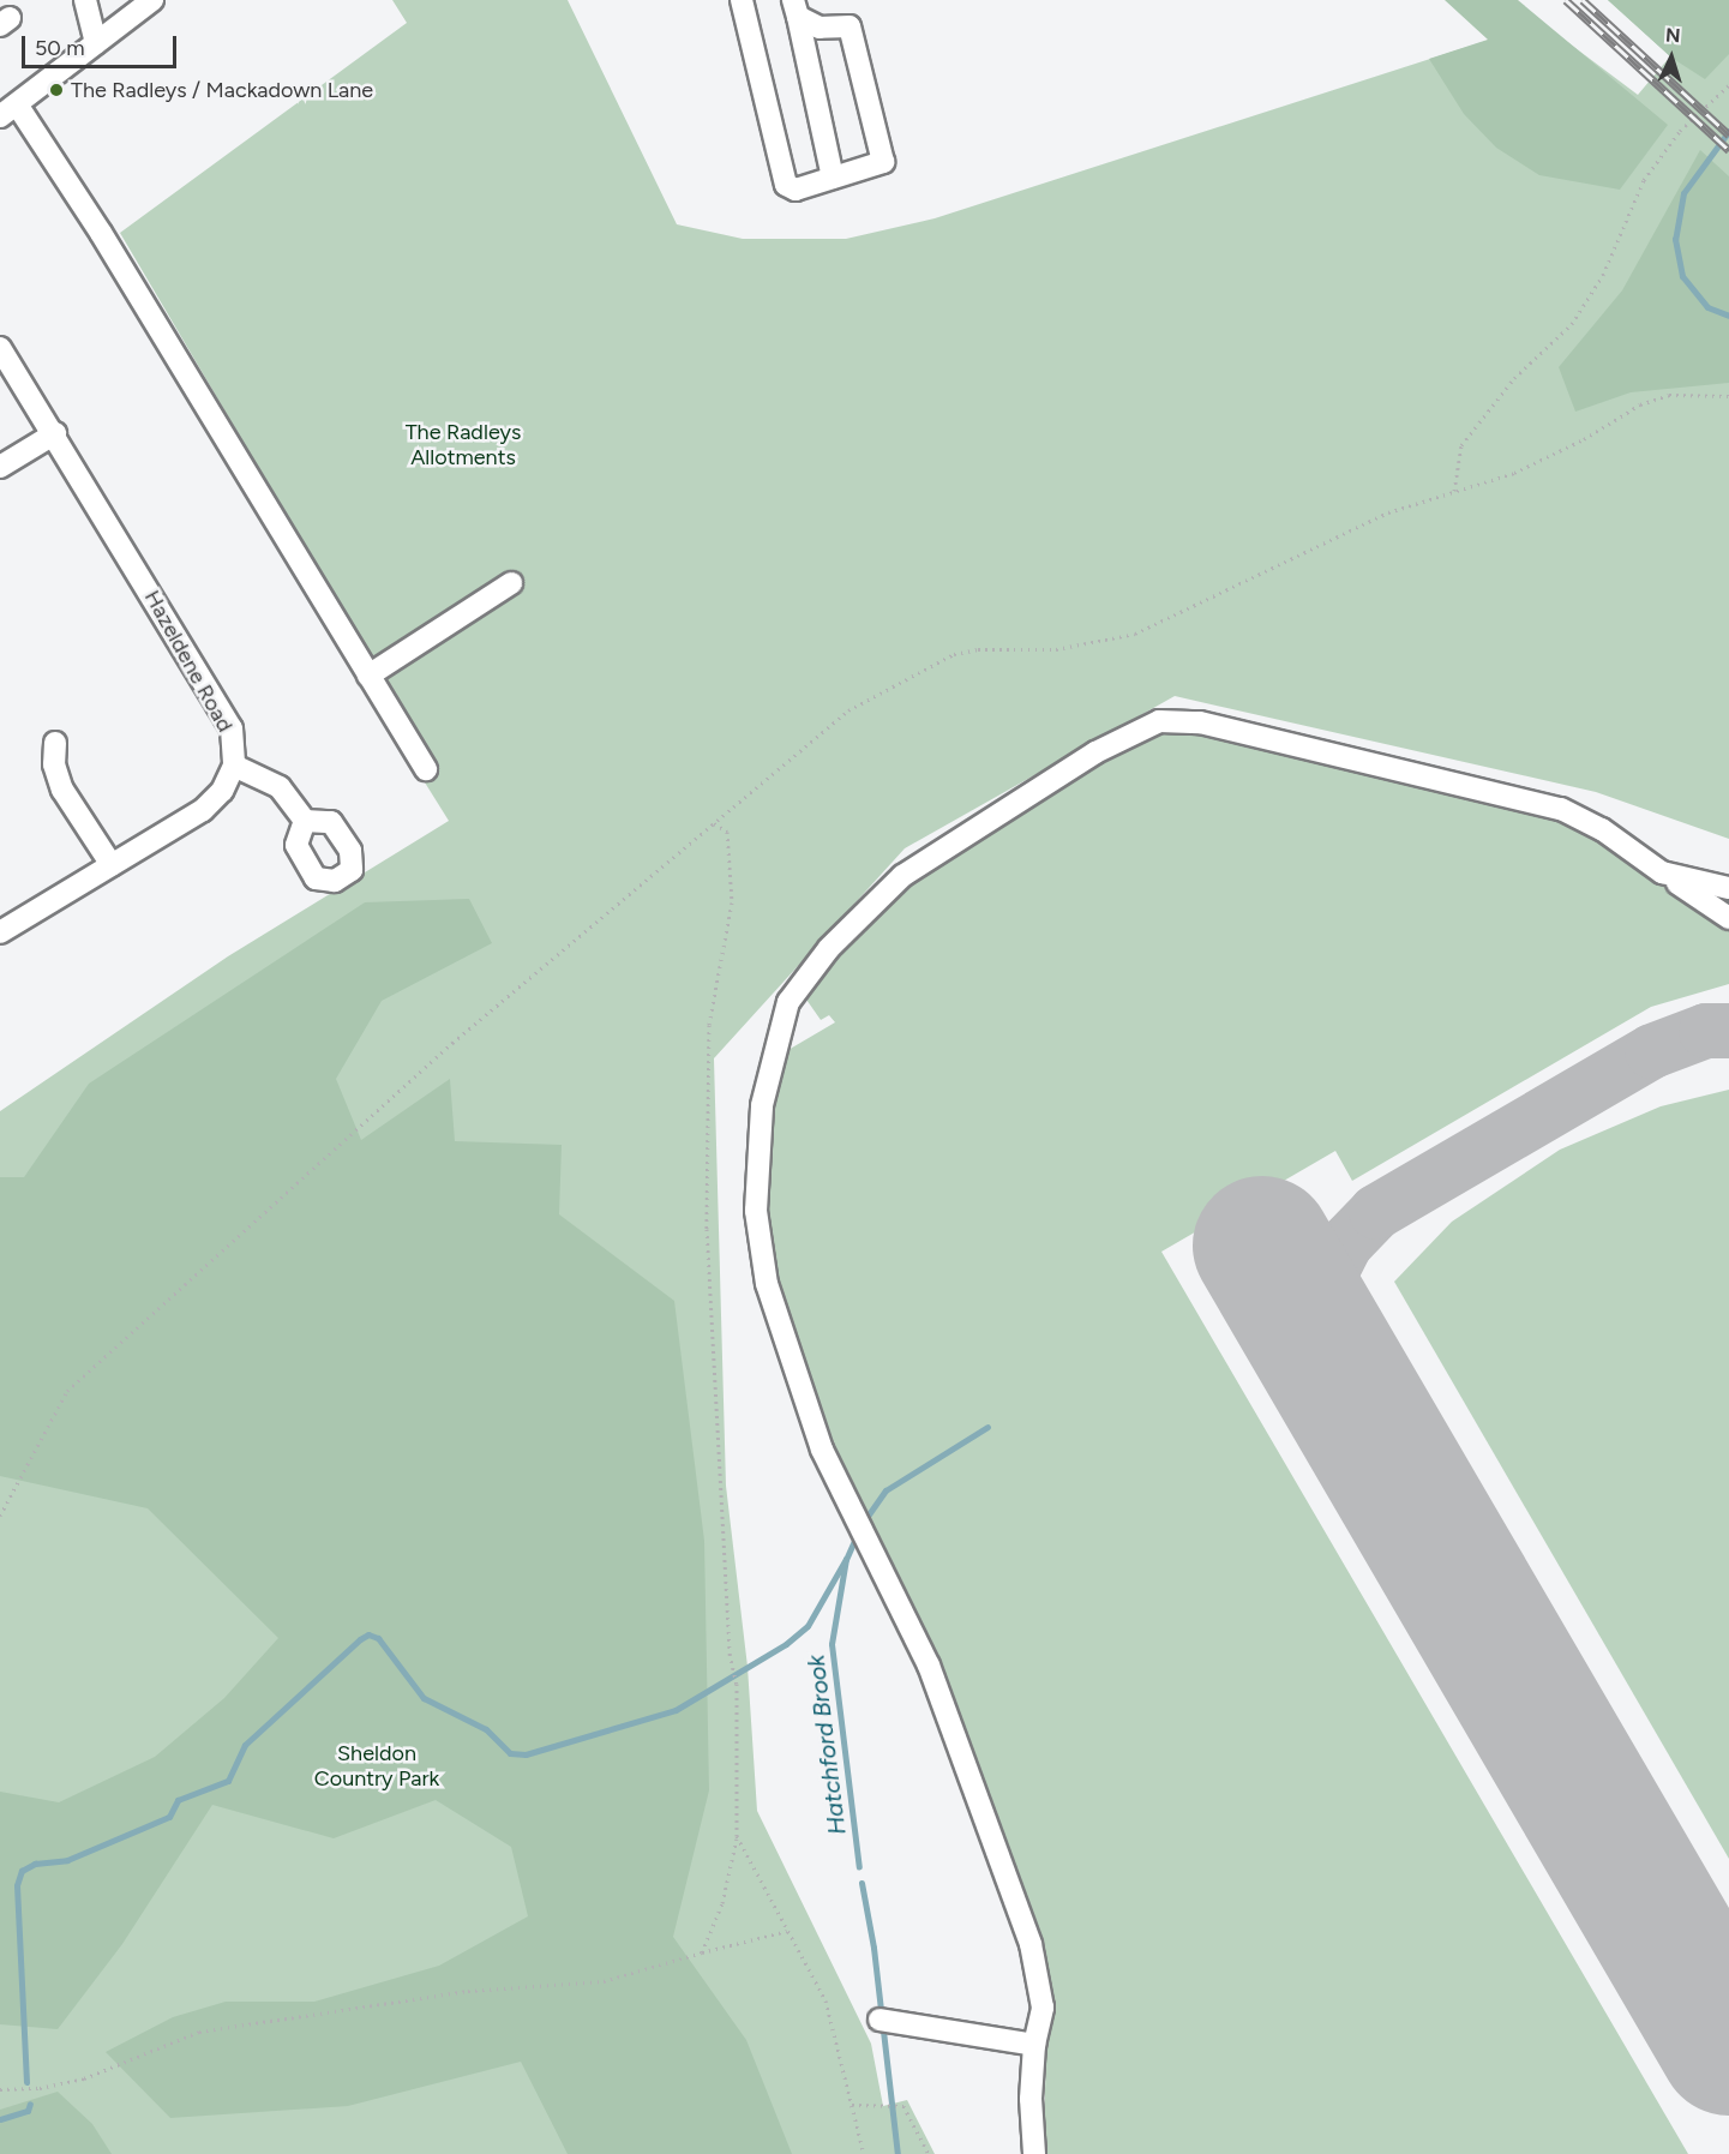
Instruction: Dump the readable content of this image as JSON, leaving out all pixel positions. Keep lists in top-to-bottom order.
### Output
{
  "streets": {
    "street": ["Hazeldene Road"]
  },
  "water": ["Hatchford Brook"],
  "parks": ["The Radleys Allotments", "Sheldon Country Park"],
  "places": ["The Radleys / Mackadown Lane"],
  "scale_bar": "50 m",
  "north": "top"
}
